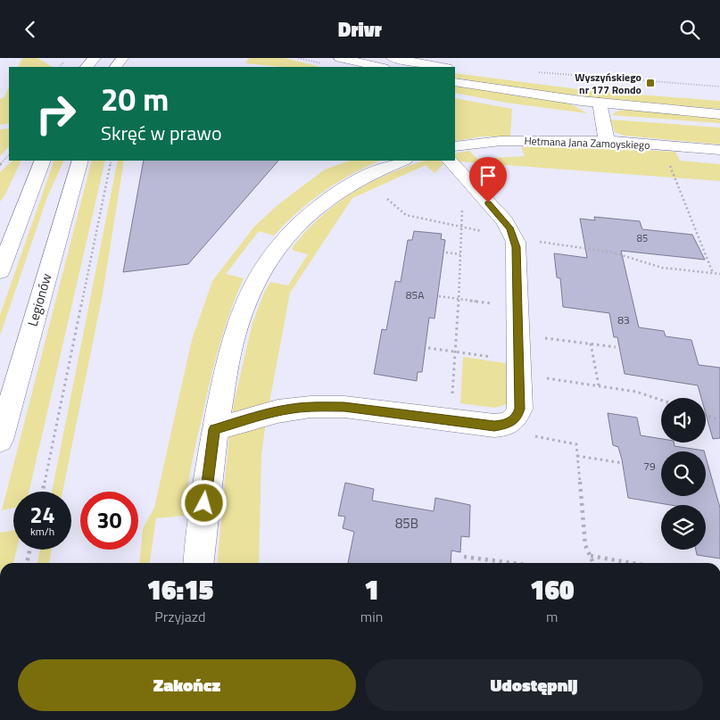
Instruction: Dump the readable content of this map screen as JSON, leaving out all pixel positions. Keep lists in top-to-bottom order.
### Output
{
  "streets": {
    "main road": ["Hetmana Jana Zamoyskiego", "Legionów"]
  },
  "places": {
    "transit": ["Wyszyńskiego nr 177 Rondo"]
  },
  "house_numbers": [
    "85",
    "85A",
    "83",
    "79",
    "85B"
  ],
  "page": {
    "header": "Drivr",
    "turn": ["20 m", "Skręć w prawo"],
    "speed": "24 km/h",
    "limit": "30",
    "eta": [
      "16:15",
      "Przyjazd",
      "1",
      "min",
      "160",
      "m"
    ],
    "buttons": ["Zakończ", "Udostępnij"]
  }
}
